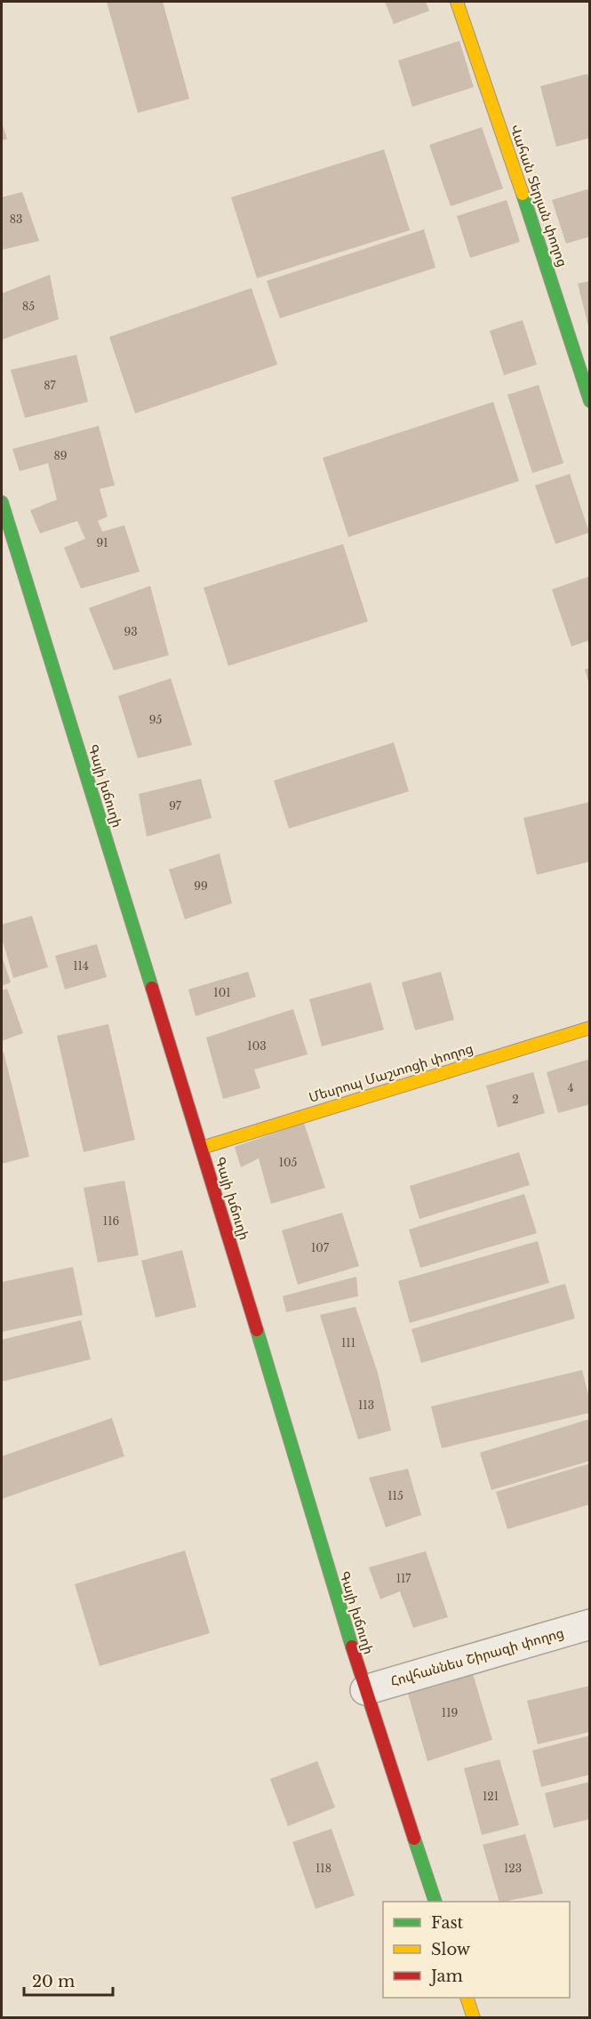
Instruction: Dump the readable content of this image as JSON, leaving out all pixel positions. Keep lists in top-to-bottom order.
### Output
{
  "streets": {
    "main road": ["Վահան Տերյան փողոց", "Գայի խճուղի", "Մեսրոպ Մաշտոցի փողոց"],
    "street": ["Հովհաննես Շիրազի փողոց"]
  },
  "crossings": [
    ["Գայի խճուղի", "Մեսրոպ Մաշտոցի փողոց"],
    ["Գայի խճուղի", "Հովհաննես Շիրազի փողոց"]
  ],
  "house_numbers": [
    "83",
    "85",
    "87",
    "89",
    "91",
    "93",
    "95",
    "97",
    "99",
    "114",
    "101",
    "103",
    "4",
    "2",
    "105",
    "116",
    "107",
    "111",
    "113",
    "115",
    "117",
    "119",
    "121",
    "118",
    "123"
  ],
  "legend": ["Fast", "Slow", "Jam"],
  "scale_bar": "20 m"
}
